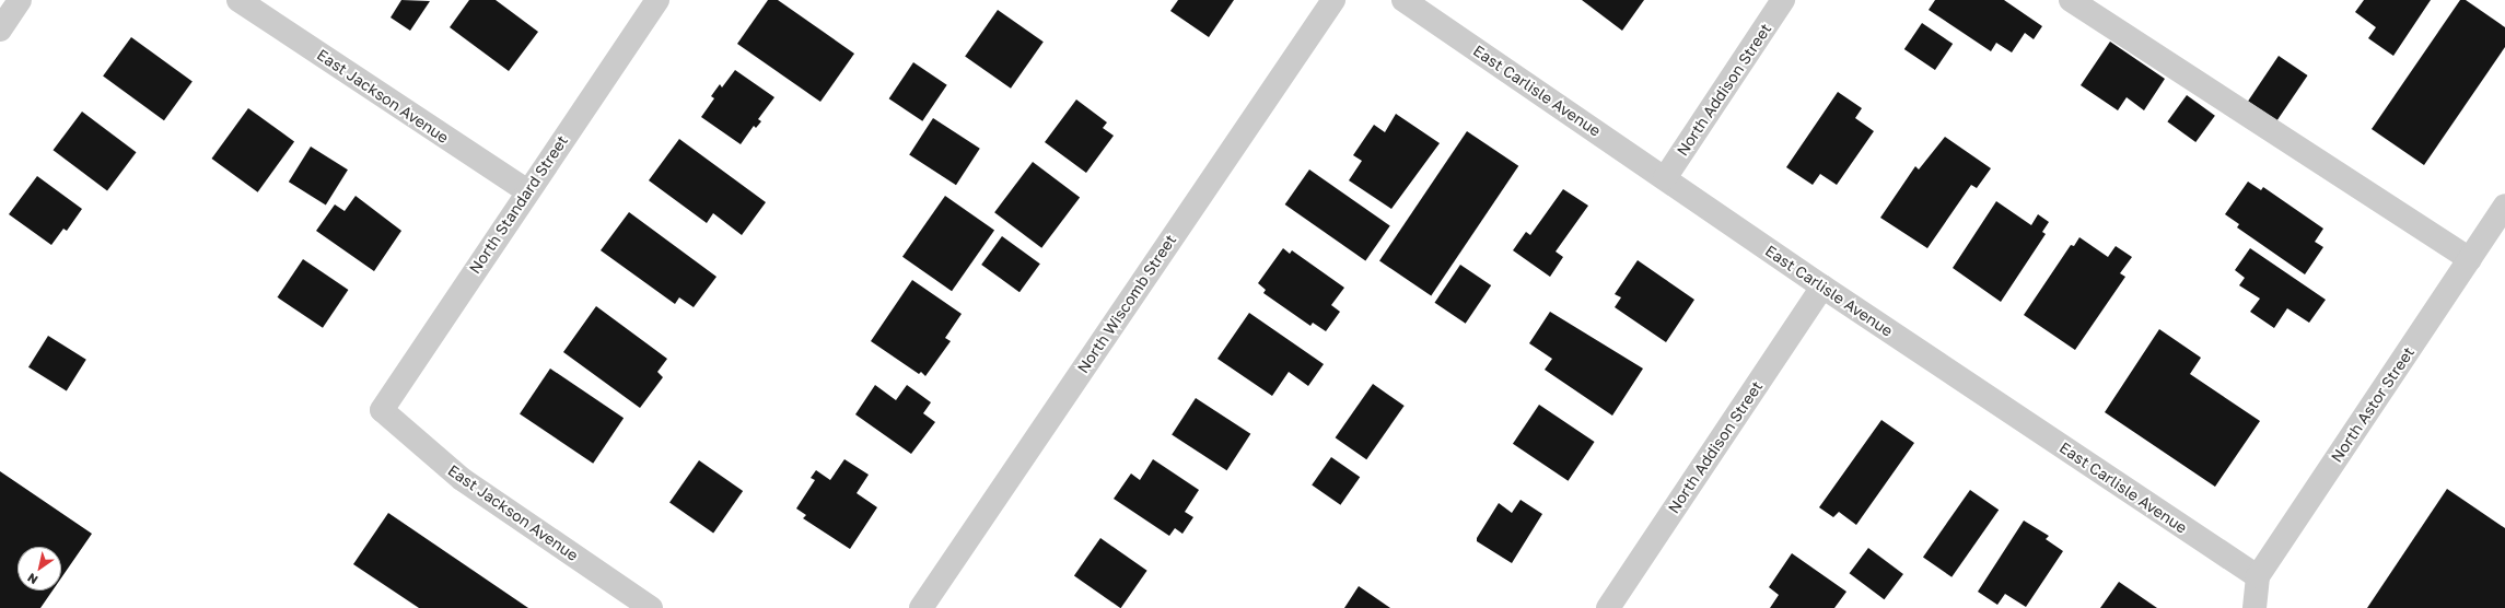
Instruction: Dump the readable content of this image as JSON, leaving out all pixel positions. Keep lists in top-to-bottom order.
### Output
{
  "streets": {
    "street": [
      "North Addison Street",
      "East Carlisle Avenue",
      "East Jackson Avenue",
      "North Standard Street",
      "North Wiscomb Street",
      "North Astor Street"
    ]
  },
  "crossings": [
    ["North Addison Street", "East Carlisle Avenue"],
    ["East Carlisle Avenue", "North Astor Street"],
    ["East Jackson Avenue", "North Standard Street"]
  ],
  "north": "bottom left"
}
